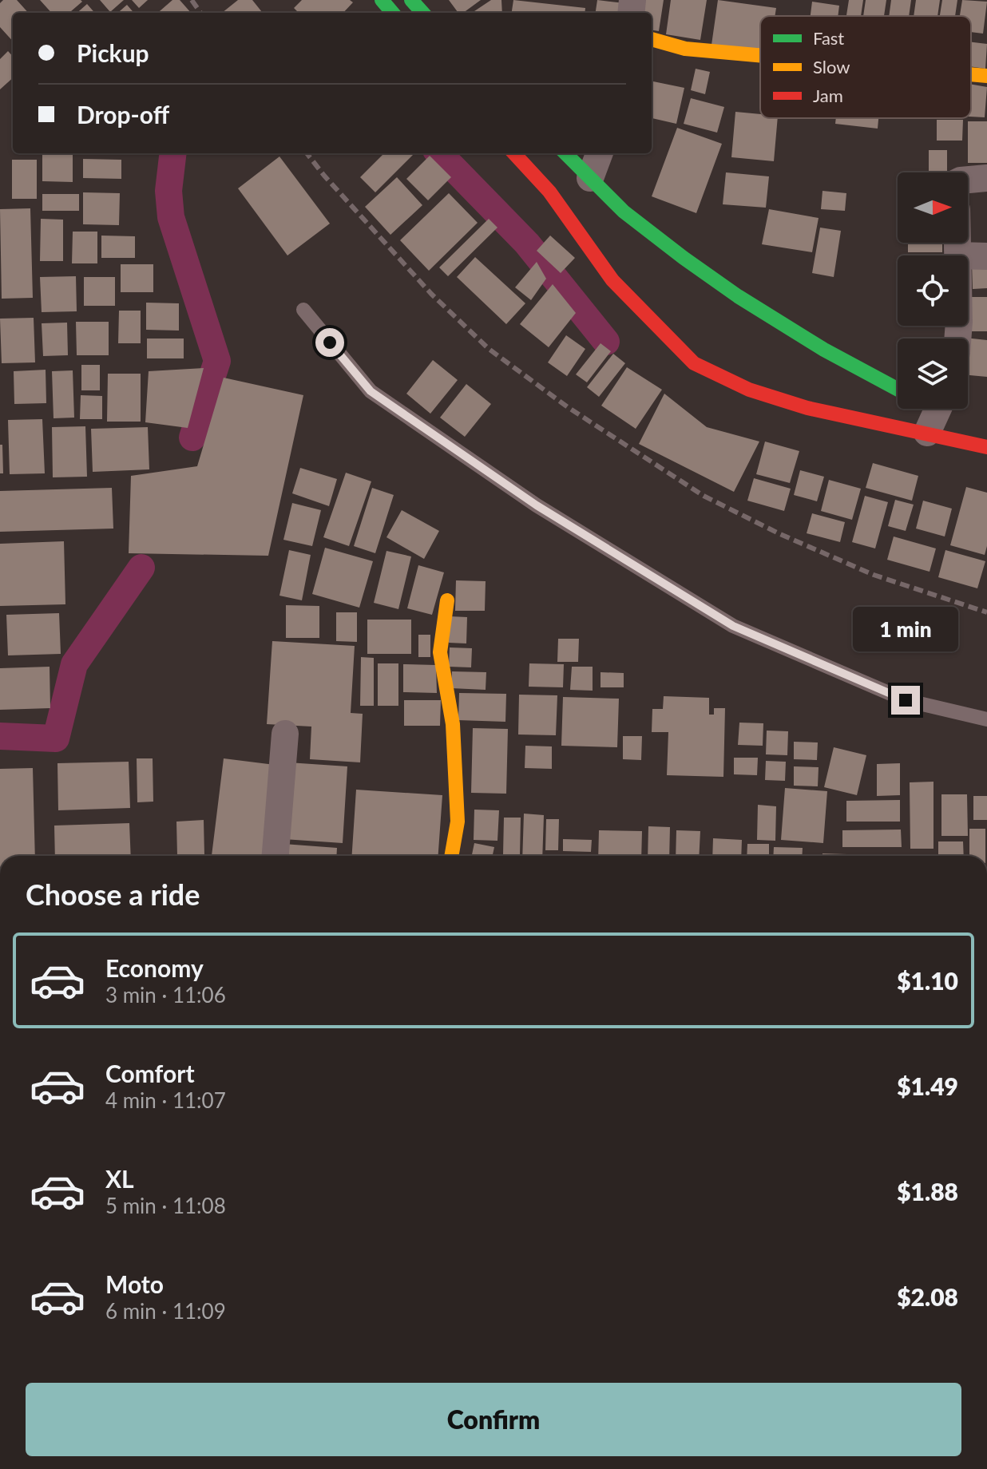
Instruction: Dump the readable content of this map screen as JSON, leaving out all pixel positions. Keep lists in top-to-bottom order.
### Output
{
  "legend": ["Fast", "Slow", "Jam"],
  "north": "right",
  "page": {
    "banner": ["Pickup", "Drop-off"],
    "bubble": "1 min",
    "heading": "Choose a ride",
    "list": [
      {
        "name": "Economy",
        "note": "3 min · 11:06",
        "value": "$1.10"
      },
      {
        "name": "Comfort",
        "note": "4 min · 11:07",
        "value": "$1.49"
      },
      {
        "name": "XL",
        "note": "5 min · 11:08",
        "value": "$1.88"
      },
      {
        "name": "Moto",
        "note": "6 min · 11:09",
        "value": "$2.08"
      }
    ],
    "buttons": "Confirm"
  }
}
